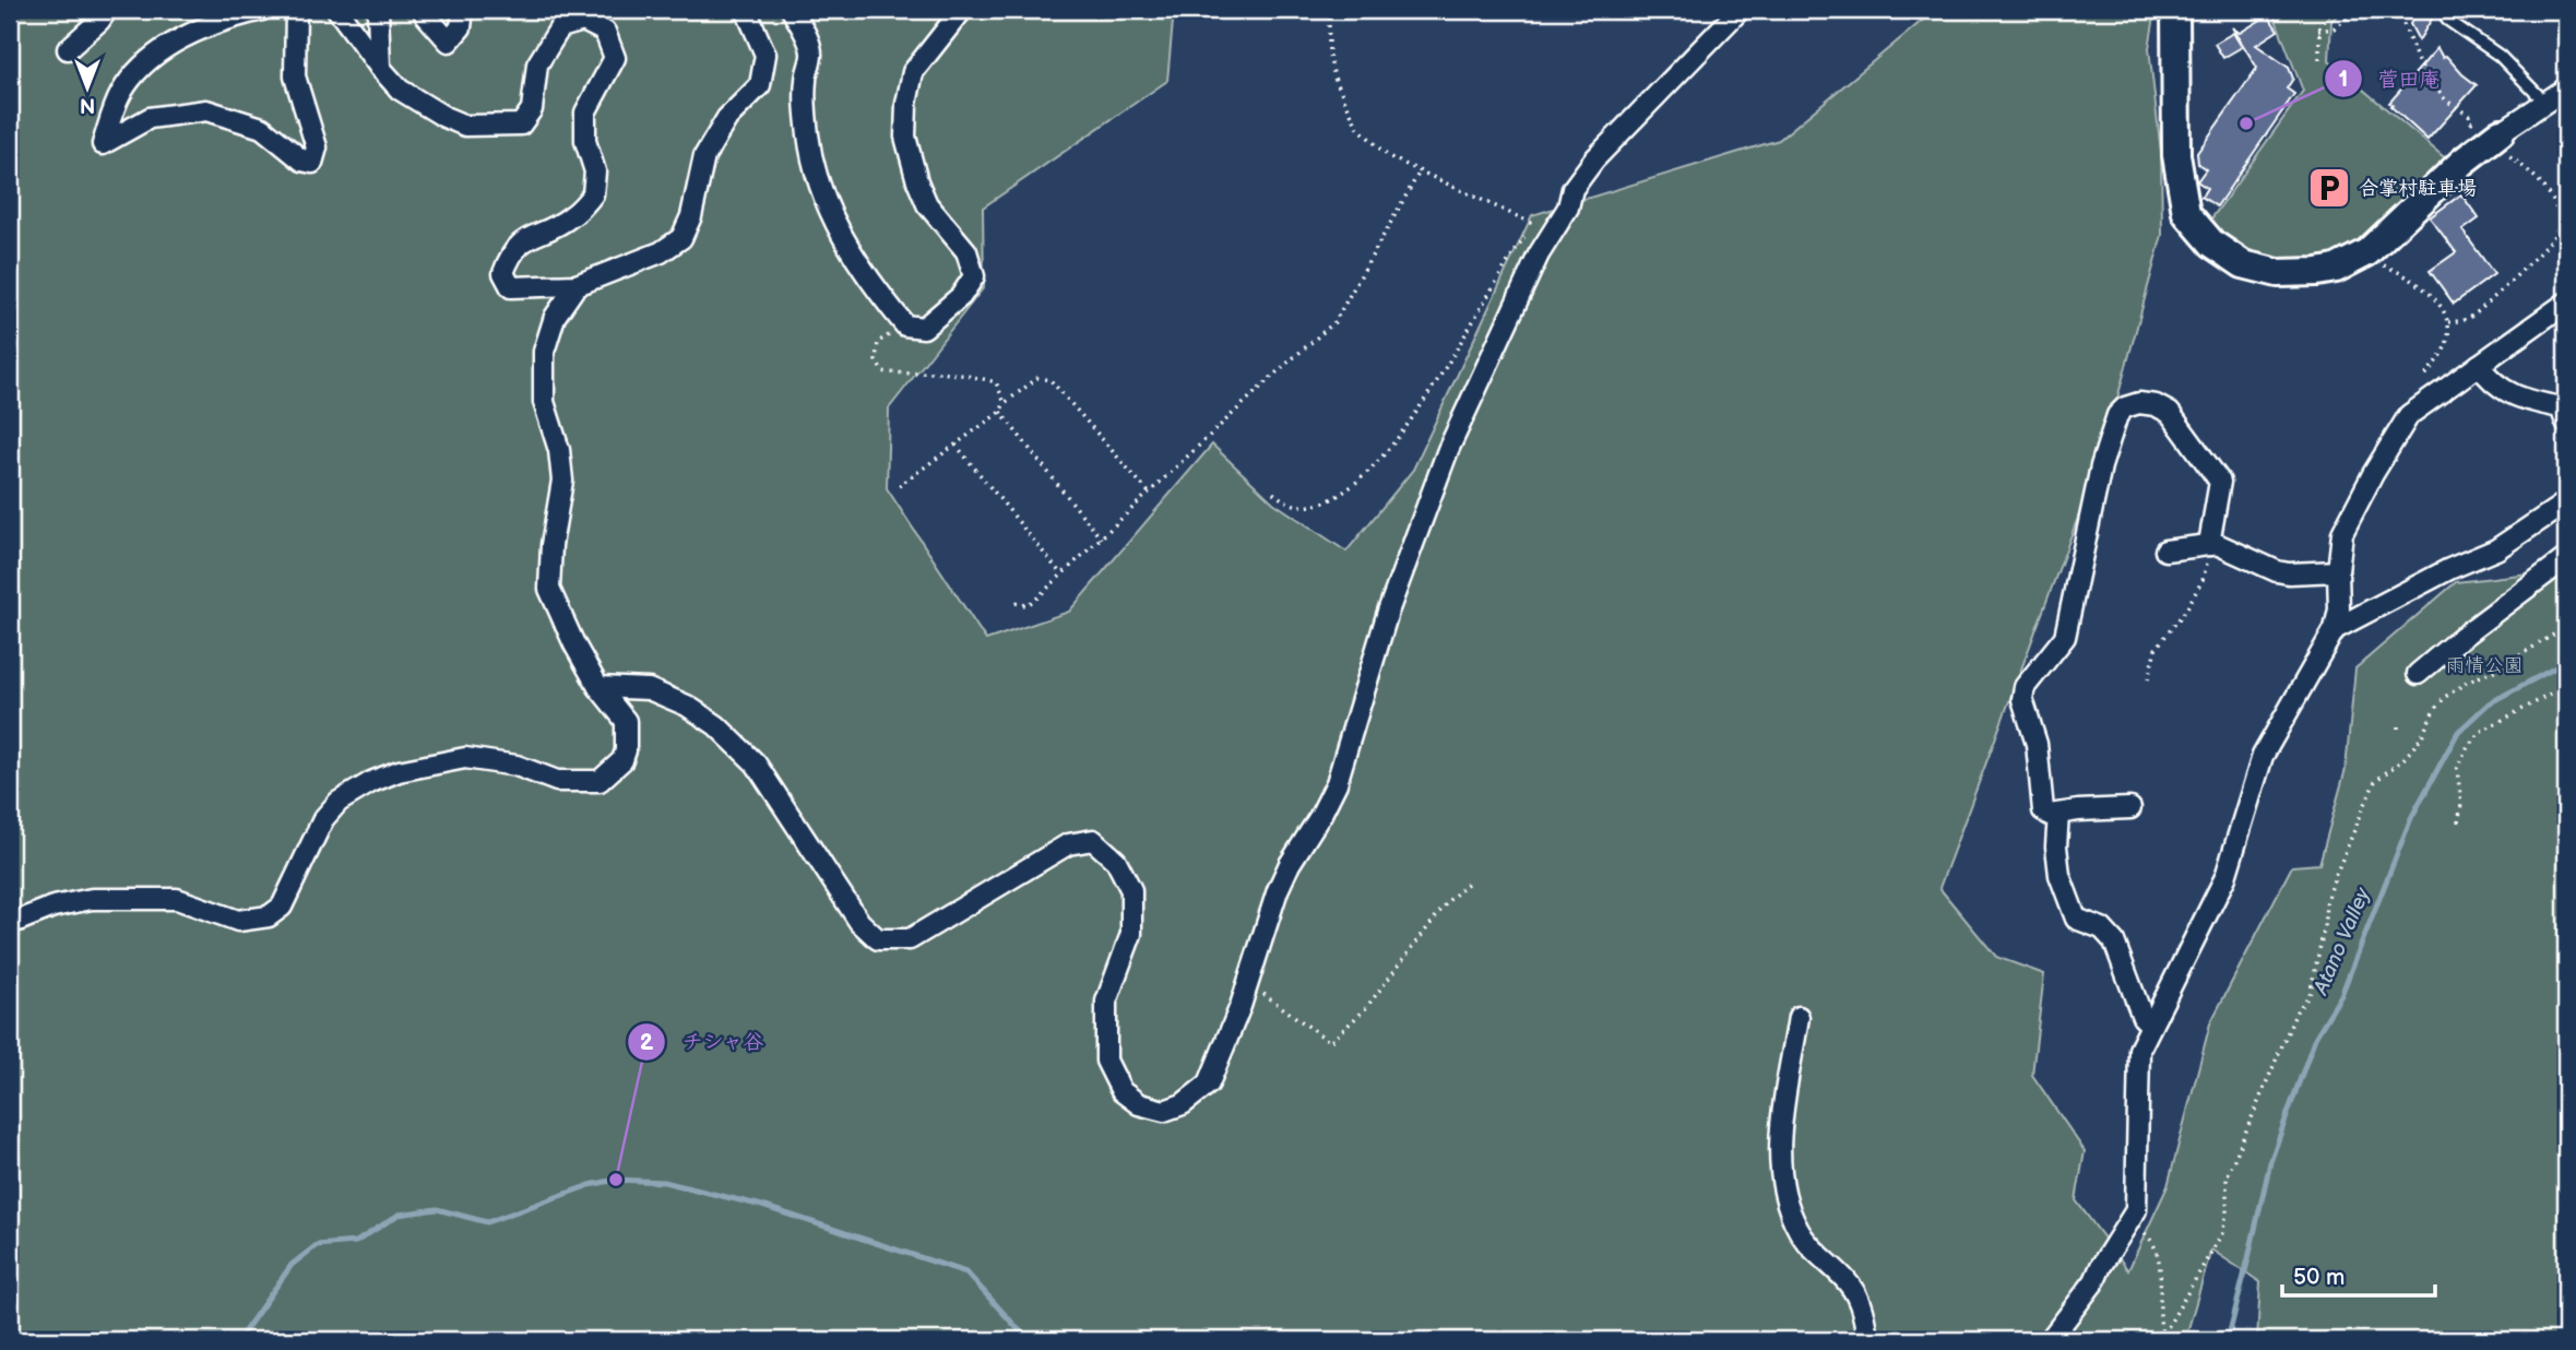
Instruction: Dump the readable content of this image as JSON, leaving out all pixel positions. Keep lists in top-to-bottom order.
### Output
{
  "water": ["Atano Valley"],
  "parks": ["雨情公園"],
  "places": {
    "other": ["菅田庵", "チシャ谷"],
    "parking": ["合掌村駐車場"]
  },
  "scale_bar": "50 m",
  "north": "bottom"
}
